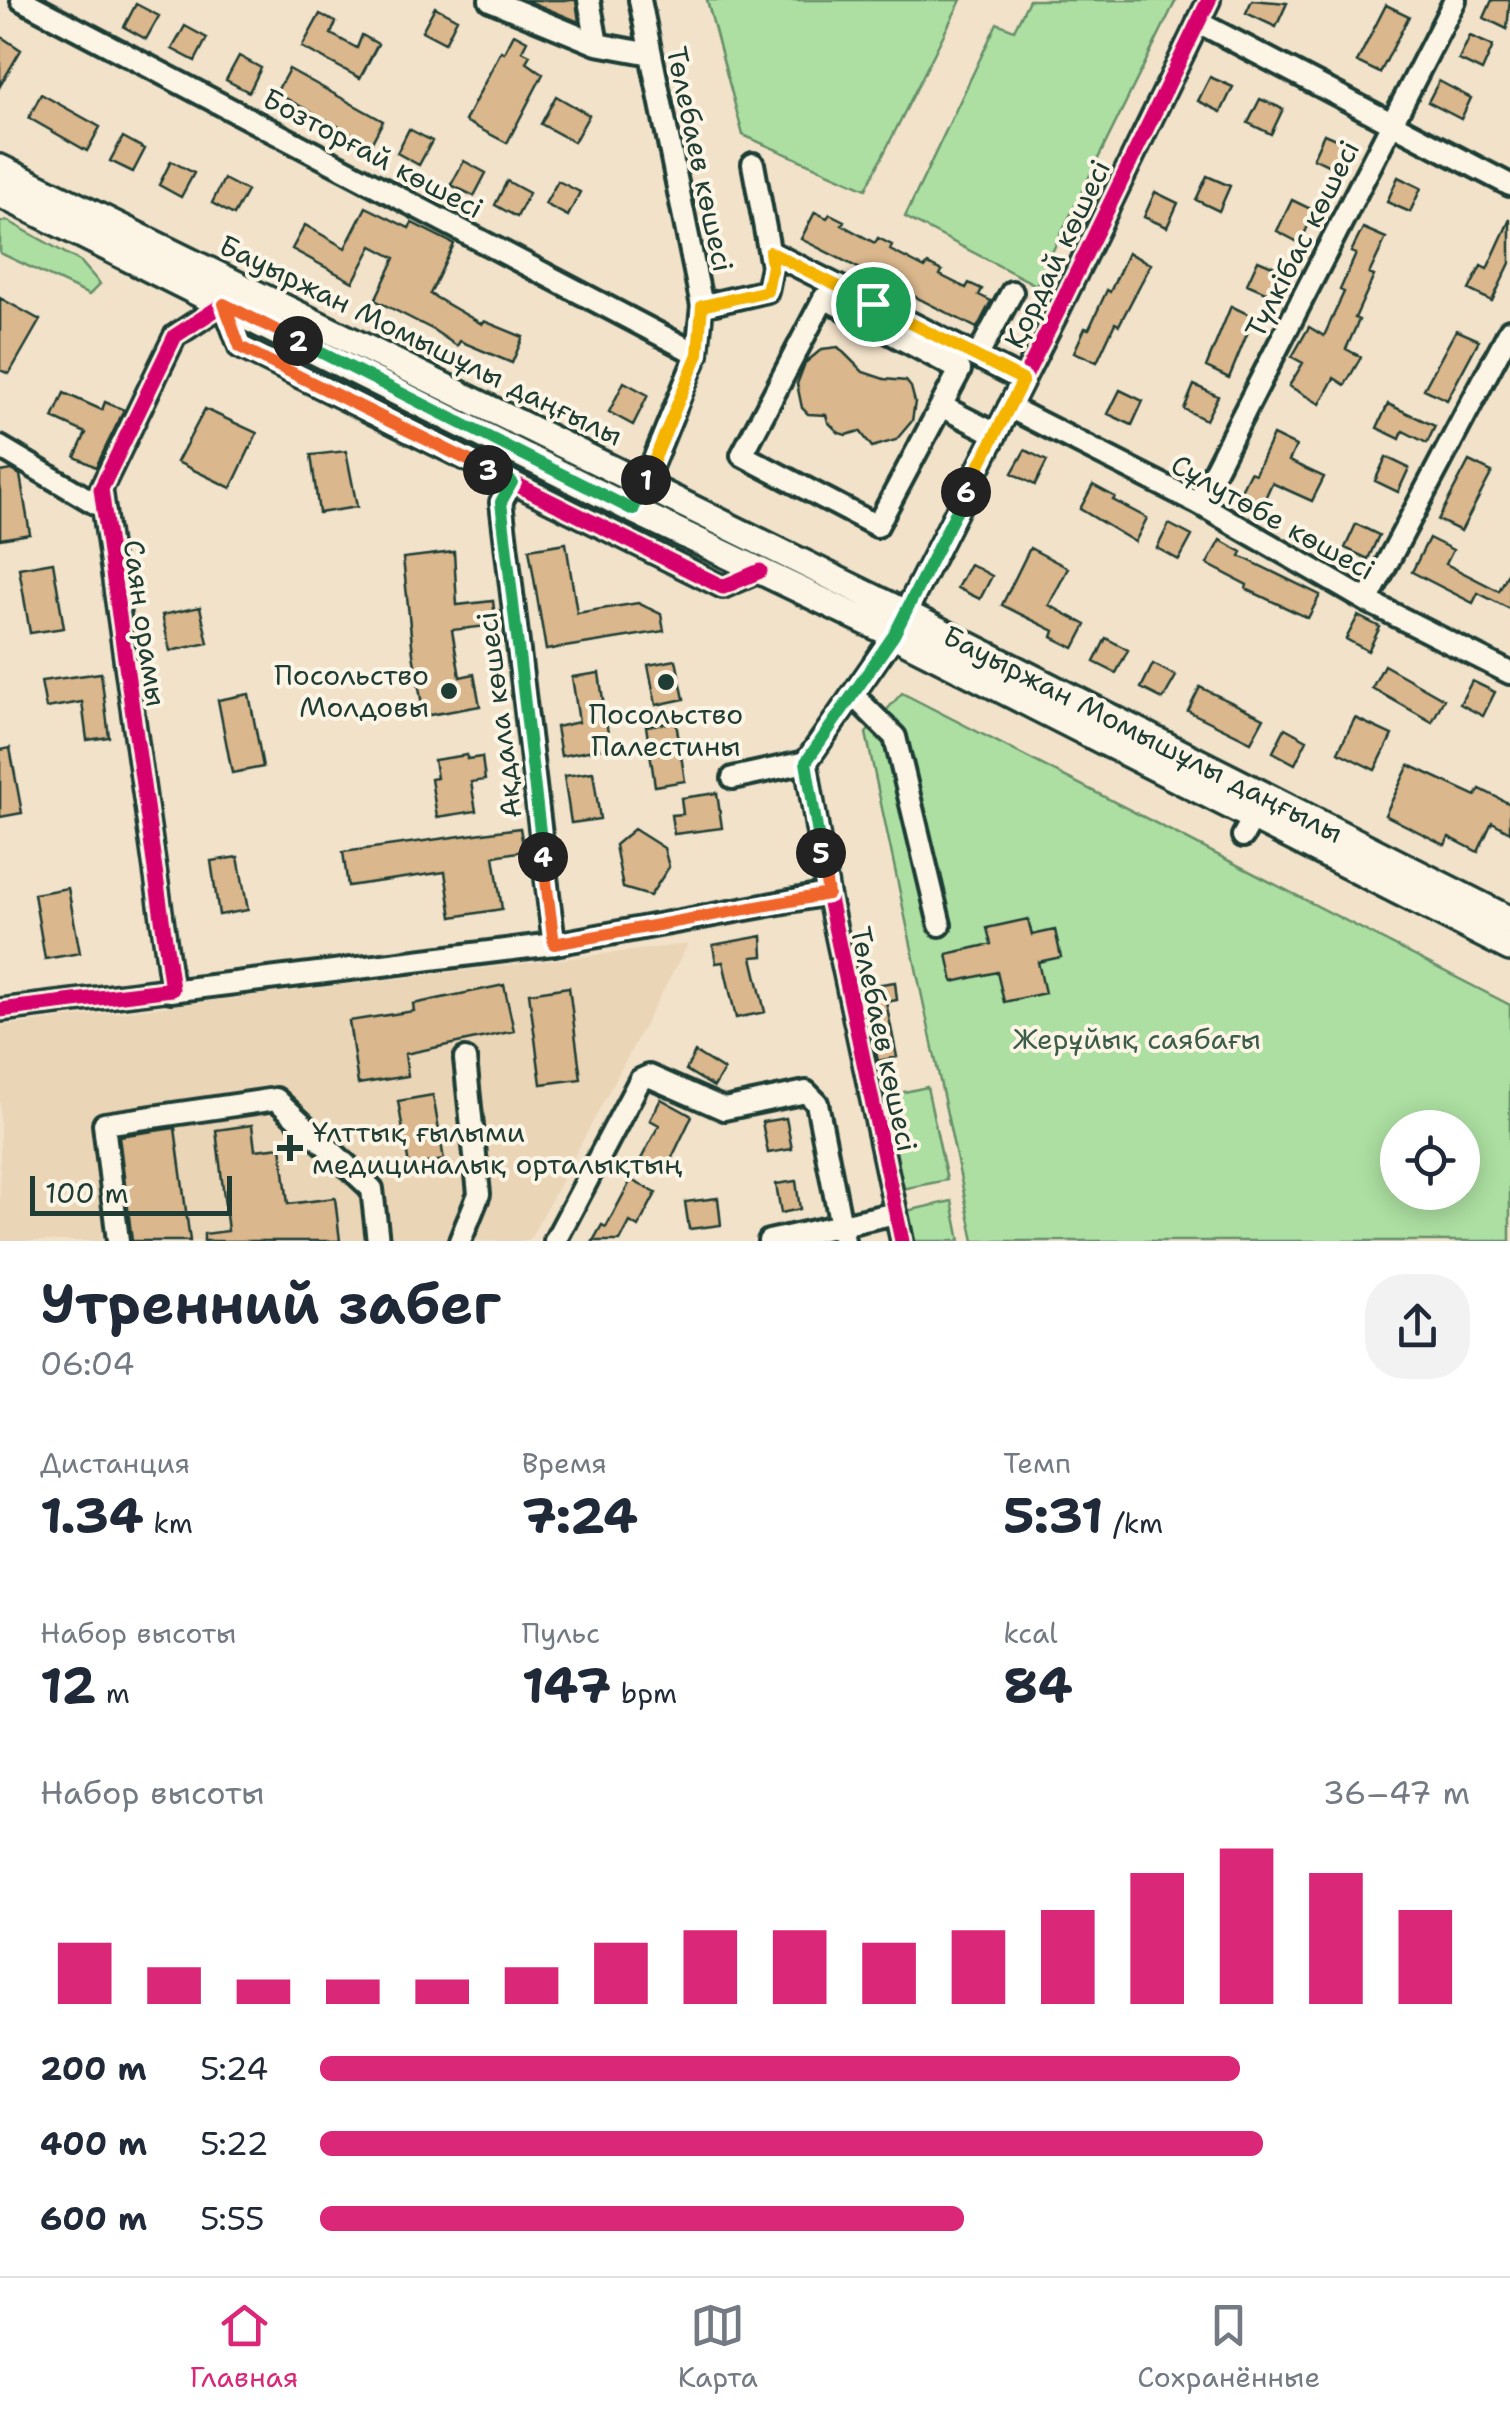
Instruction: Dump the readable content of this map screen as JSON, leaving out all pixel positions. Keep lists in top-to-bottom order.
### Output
{
  "streets": {
    "main road": ["Бауыржан Момышұлы даңғылы"],
    "street": [
      "Бозторғай көшесі",
      "Төлебаев көшесі",
      "Түлкібас көшесі",
      "Қордай көшесі",
      "Сұлутөбе көшесі",
      "Саян орамы",
      "Ақдала көшесі"
    ]
  },
  "crossings": [
    ["Бозторғай көшесі", "Төлебаев көшесі"],
    ["Түлкібас көшесі", "Сұлутөбе көшесі"],
    ["Қордай көшесі", "Бауыржан Момышұлы даңғылы"],
    ["Қордай көшесі", "Сұлутөбе көшесі"],
    ["Бауыржан Момышұлы даңғылы", "Саян орамы"]
  ],
  "parks": ["Жерұйық саябағы"],
  "places": {
    "other": ["Посольство Палестины", "Посольство Молдовы"],
    "health": ["Ұлттық ғылыми медициналық орталықтың"]
  },
  "scale_bar": "100 m",
  "page": {
    "pins": [
      "2",
      "3",
      "1",
      "6",
      "5",
      "4"
    ],
    "scale": "100 m",
    "heading": ["Утренний забег", "06:04"],
    "stats": [
      ["Дистанция", "1.34 km"],
      ["Время", "7:24"],
      ["Темп", "5:31 /km"],
      ["Набор высоты", "12 m"],
      ["Пульс", "147 bpm"],
      ["kcal", "84"]
    ],
    "chart": ["Набор высоты", "36–47 m"],
    "list": [
      {
        "name": "200 m",
        "note": "5:24"
      },
      {
        "name": "400 m",
        "note": "5:22"
      },
      {
        "name": "600 m",
        "note": "5:55"
      }
    ],
    "tabs": ["Главная", "Карта", "Сохранённые"]
  }
}
